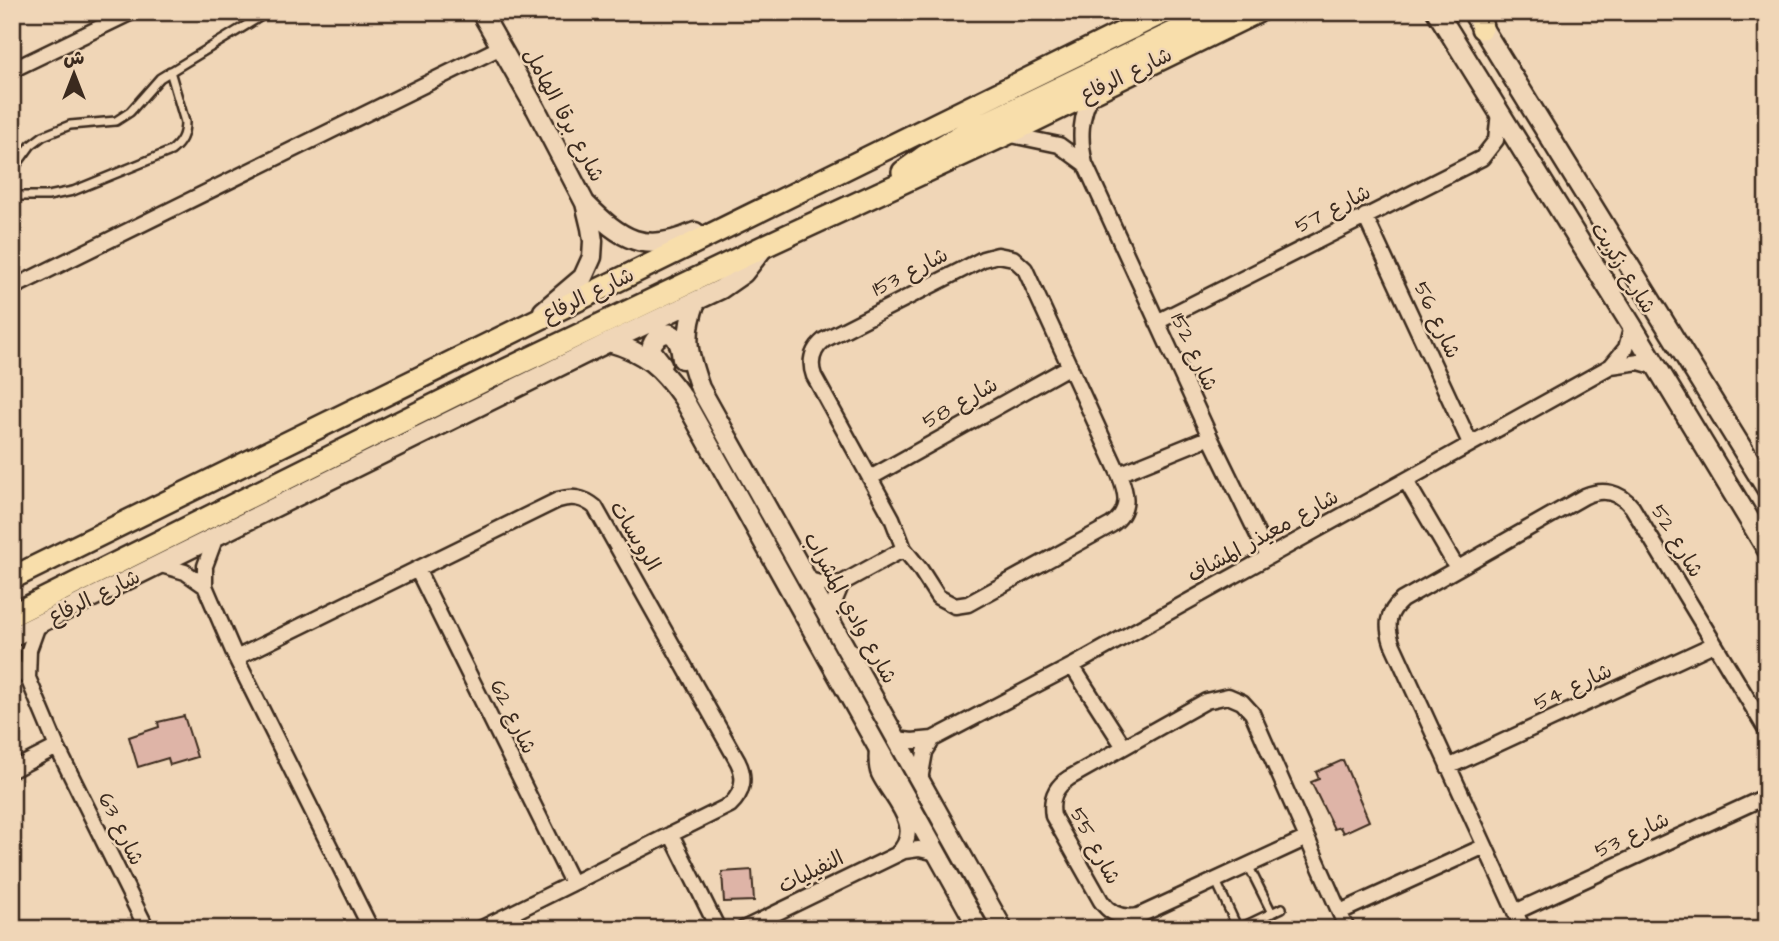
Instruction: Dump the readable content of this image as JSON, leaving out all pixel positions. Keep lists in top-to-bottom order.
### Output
{
  "streets": {
    "main road": ["شارع الرفاع", "شارع زكريت"],
    "street": [
      "شارع برقا الهامل",
      "شارع 57",
      "شارع 153",
      "شارع 56",
      "شارع 152",
      "شارع 58",
      "الرويسات",
      "شارع معيذر المشاف",
      "شارع 52",
      "شارع وادي المشراب",
      "شارع 54",
      "شارع 62",
      "شارع 63",
      "شارع 53",
      "شارع 55",
      "النفيليات"
    ]
  },
  "crossings": [
    ["شارع الرفاع", "شارع برقا الهامل"],
    ["شارع الرفاع", "شارع 152"],
    ["شارع الرفاع", "شارع وادي المشراب"],
    ["شارع الرفاع", "شارع 63"],
    ["شارع 57", "شارع زكريت"],
    ["شارع 57", "شارع 56"],
    ["شارع 57", "شارع 152"],
    ["شارع زكريت", "شارع معيذر المشاف"],
    ["شارع 153", "شارع 58"],
    ["شارع 56", "شارع معيذر المشاف"],
    ["شارع 152", "شارع معيذر المشاف"],
    ["الرويسات", "شارع 62"],
    ["شارع معيذر المشاف", "شارع وادي المشراب"],
    ["شارع 52", "شارع 54"],
    ["شارع 52", "شارع 53"],
    ["شارع وادي المشراب", "النفيليات"]
  ],
  "north": "top"
}
